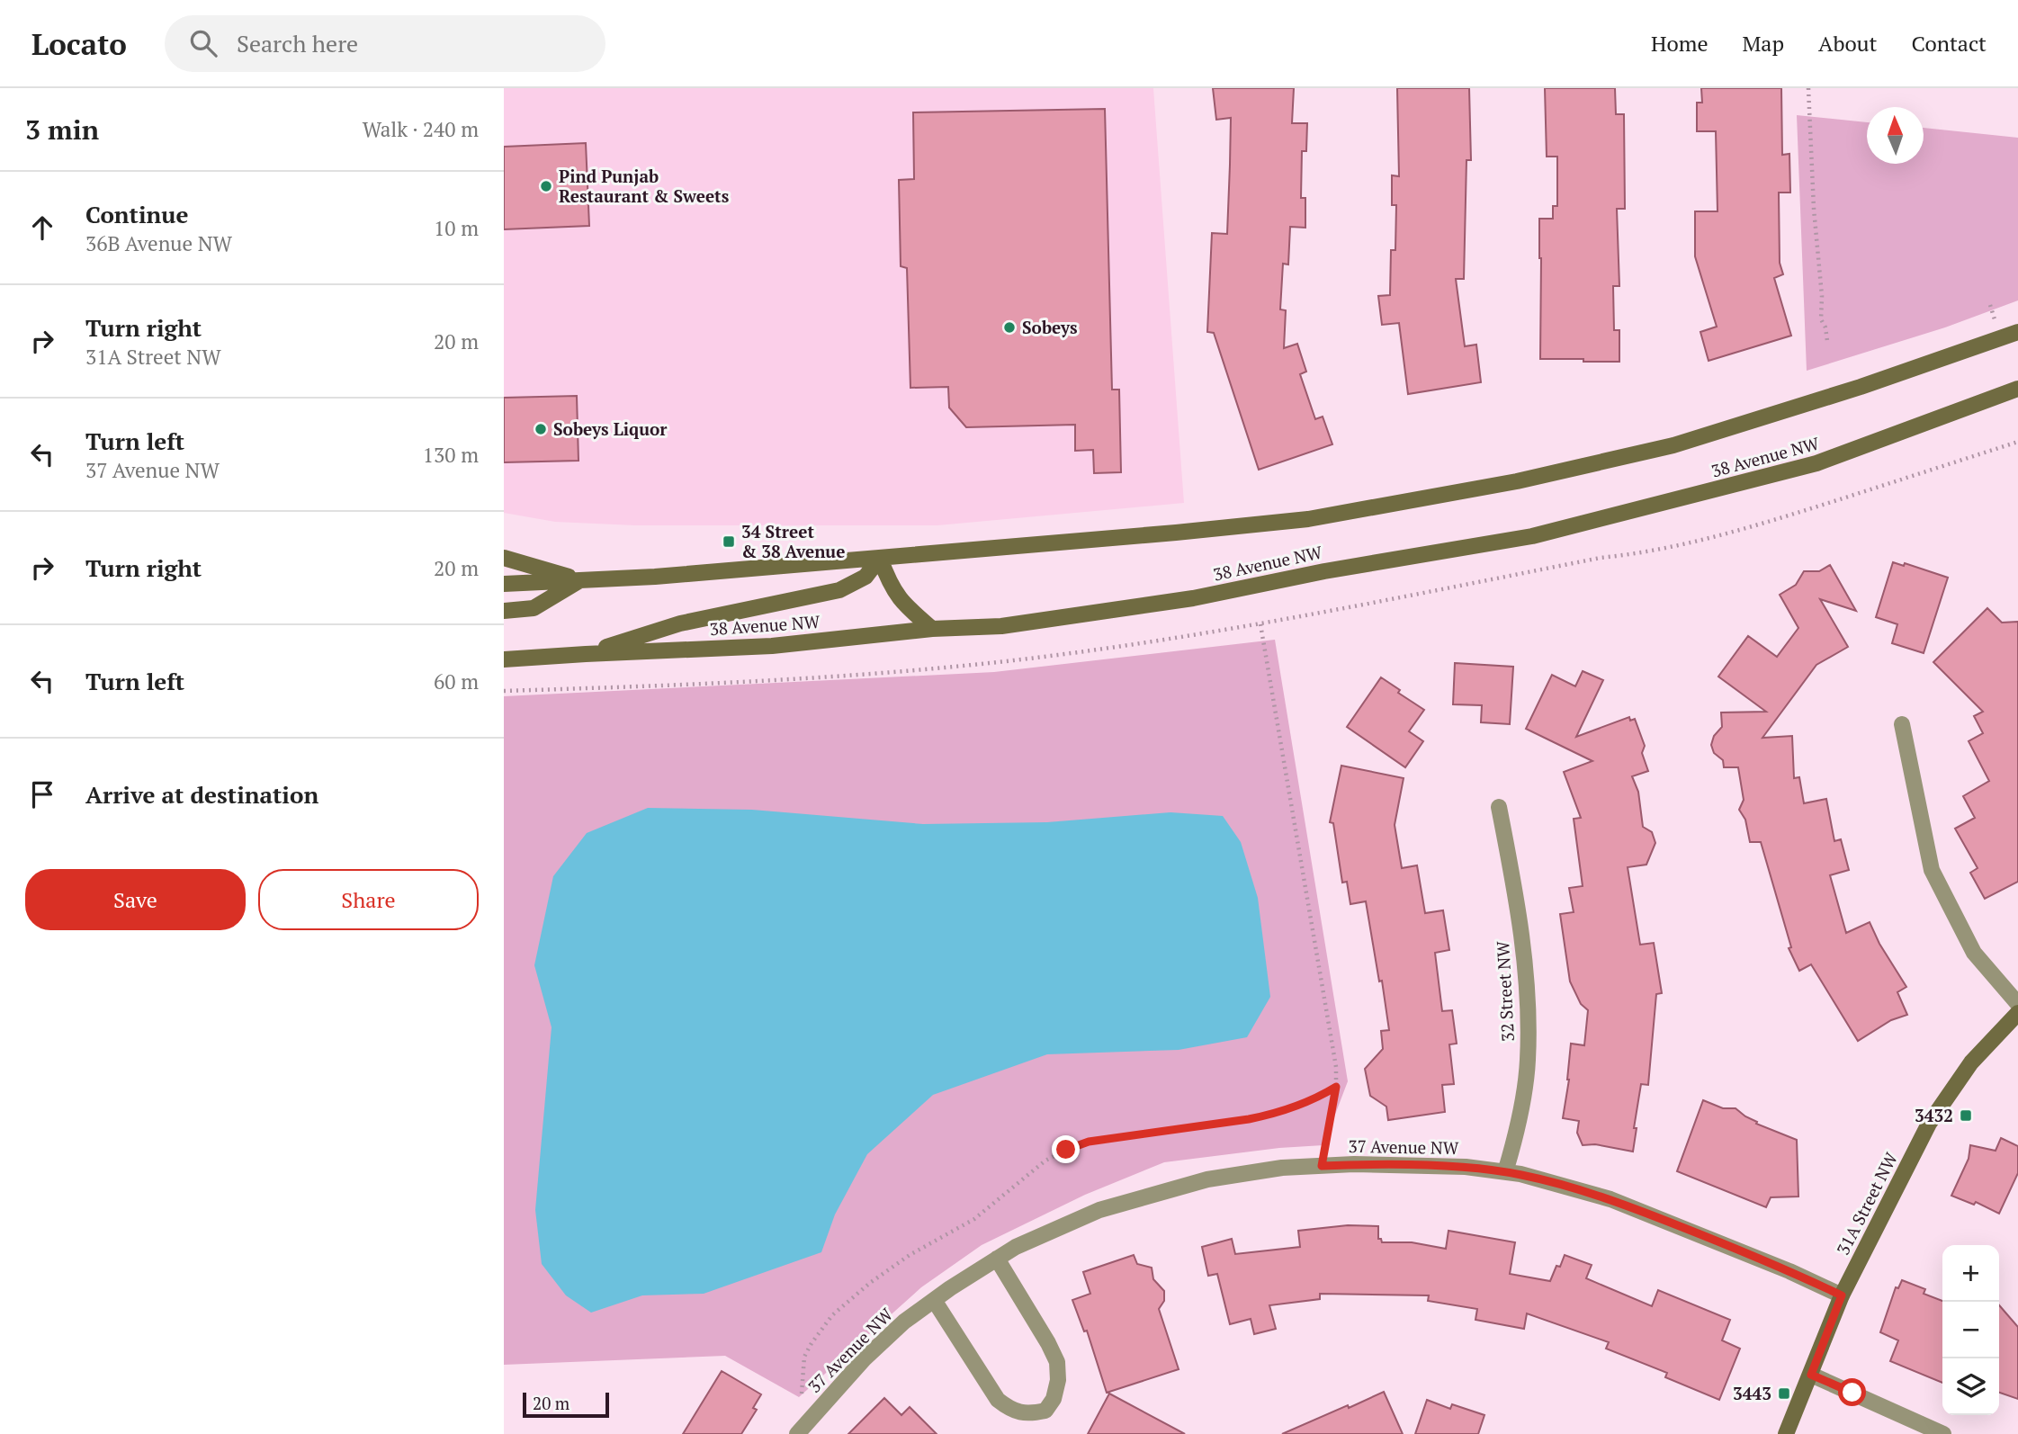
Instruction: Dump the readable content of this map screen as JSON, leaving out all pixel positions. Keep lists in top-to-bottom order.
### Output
{
  "streets": {
    "main road": ["38 Avenue NW", "31A Street NW"],
    "street": ["32 Street NW", "37 Avenue NW"]
  },
  "crossings": [
    ["32 Street NW", "37 Avenue NW"],
    ["37 Avenue NW", "31A Street NW"]
  ],
  "places": {
    "other": ["Pind Punjab Restaurant & Sweets", "Sobeys", "Sobeys Liquor"],
    "transit": ["34 Street & 38 Avenue", "3432", "3443"]
  },
  "scale_bar": "20 m",
  "north": "top",
  "page": {
    "header": "Locato",
    "search": "Search here",
    "nav": [
      "Home",
      "Map",
      "About",
      "Contact"
    ],
    "heading": ["3 min", "Walk · 240 m"],
    "list": [
      ["Continue", "36B Avenue NW", "10 m"],
      ["Turn right", "31A Street NW", "20 m"],
      ["Turn left", "37 Avenue NW", "130 m"],
      ["Turn right", "20 m"],
      ["Turn left", "60 m"],
      "Arrive at destination"
    ],
    "buttons": ["Save", "Share"],
    "map_buttons": ["+", "−"],
    "scale": "20 m"
  }
}
